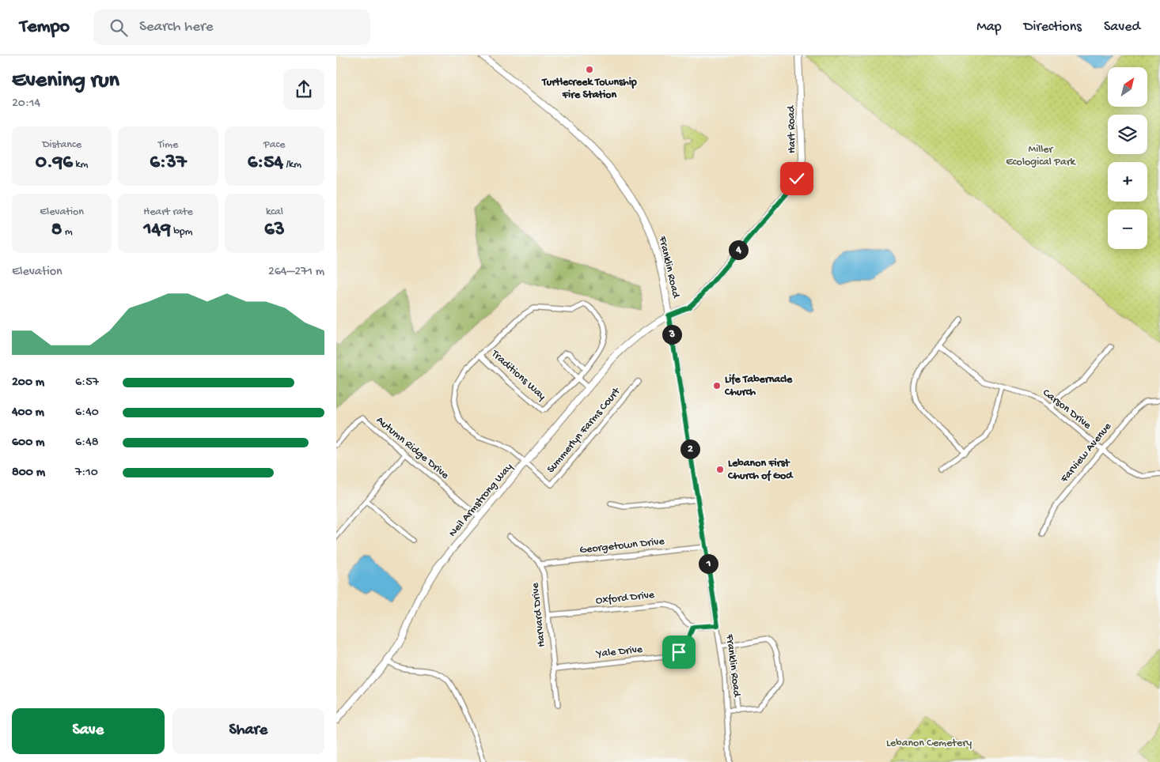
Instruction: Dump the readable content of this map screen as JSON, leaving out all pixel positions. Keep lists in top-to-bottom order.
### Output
{
  "streets": {
    "main road": ["Hart Road", "Franklin Road", "Neil Armstrong Way"],
    "street": [
      "Traditions Way",
      "Carson Drive",
      "Summerlyn Farms Court",
      "Autumn Ridge Drive",
      "Farview Avenue",
      "Georgetown Drive",
      "Oxford Drive",
      "Harvard Drive",
      "Yale Drive"
    ]
  },
  "crossings": [
    ["Hart Road", "Franklin Road"],
    ["Hart Road", "Neil Armstrong Way"],
    ["Franklin Road", "Neil Armstrong Way"],
    ["Franklin Road", "Georgetown Drive"],
    ["Traditions Way", "Summerlyn Farms Court"],
    ["Traditions Way", "Neil Armstrong Way"],
    ["Carson Drive", "Farview Avenue"],
    ["Summerlyn Farms Court", "Neil Armstrong Way"],
    ["Autumn Ridge Drive", "Neil Armstrong Way"],
    ["Georgetown Drive", "Harvard Drive"],
    ["Oxford Drive", "Harvard Drive"],
    ["Oxford Drive", "Yale Drive"],
    ["Harvard Drive", "Yale Drive"]
  ],
  "parks": ["Miller Ecological Park", "Lebanon Cemetery"],
  "places": ["Turtlecreek Township Fire Station", "Life Tabernacle Church", "Lebanon First Church of God"],
  "north": "top right",
  "page": {
    "header": "Tempo",
    "search": "Search here",
    "nav": ["Map", "Directions", "Saved"],
    "heading": ["Evening run", "20:14"],
    "map_buttons": ["+", "−"],
    "stats": [
      ["Distance", "0.96 km"],
      ["Time", "6:37"],
      ["Pace", "6:54 /km"],
      ["Elevation", "8 m"],
      ["Heart rate", "149 bpm"],
      ["kcal", "63"]
    ],
    "pins": [
      "4",
      "3",
      "2",
      "1"
    ],
    "chart": ["Elevation", "264–271 m"],
    "list": [
      {
        "name": "200 m",
        "note": "6:57"
      },
      {
        "name": "400 m",
        "note": "6:40"
      },
      {
        "name": "600 m",
        "note": "6:48"
      },
      {
        "name": "800 m",
        "note": "7:10"
      }
    ],
    "buttons": ["Save", "Share"]
  }
}
